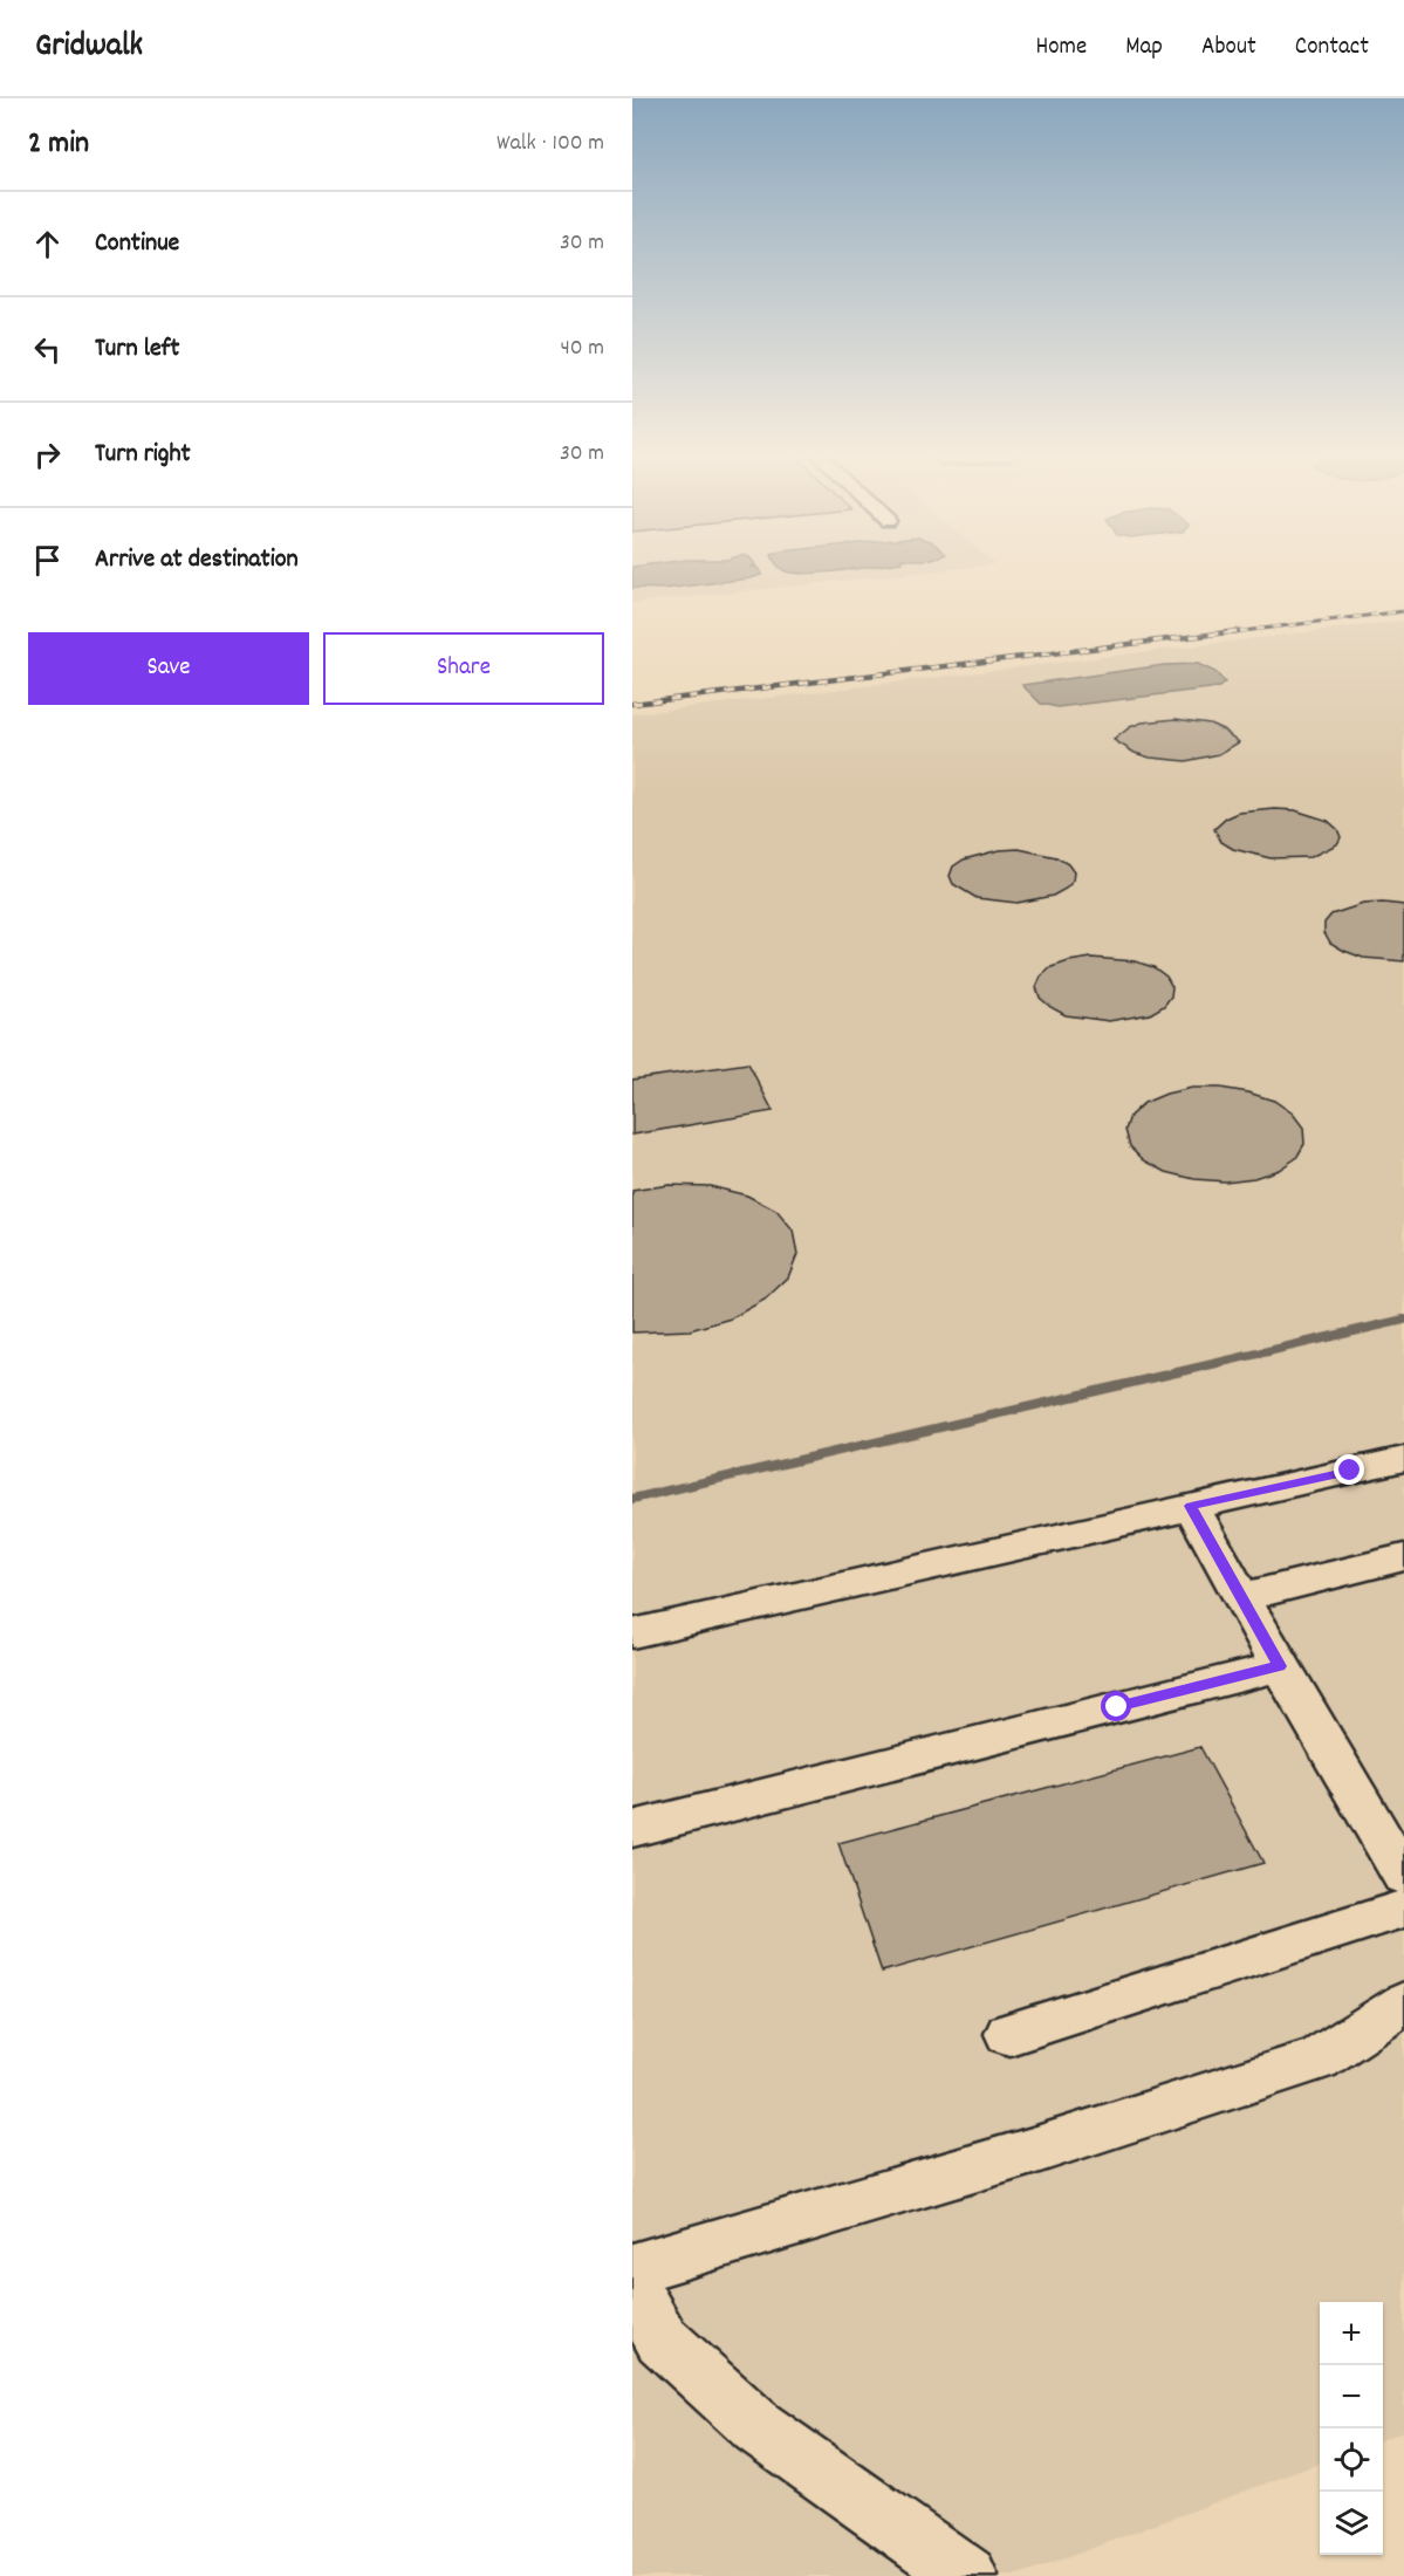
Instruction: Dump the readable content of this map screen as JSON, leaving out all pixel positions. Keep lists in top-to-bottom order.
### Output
{
  "page": {
    "header": "Gridwalk",
    "nav": [
      "Home",
      "Map",
      "About",
      "Contact"
    ],
    "heading": ["2 min", "Walk · 100 m"],
    "list": [
      ["Continue", "30 m"],
      ["Turn left", "40 m"],
      ["Turn right", "30 m"],
      "Arrive at destination"
    ],
    "buttons": ["Save", "Share"],
    "map_buttons": ["+", "−"]
  }
}
